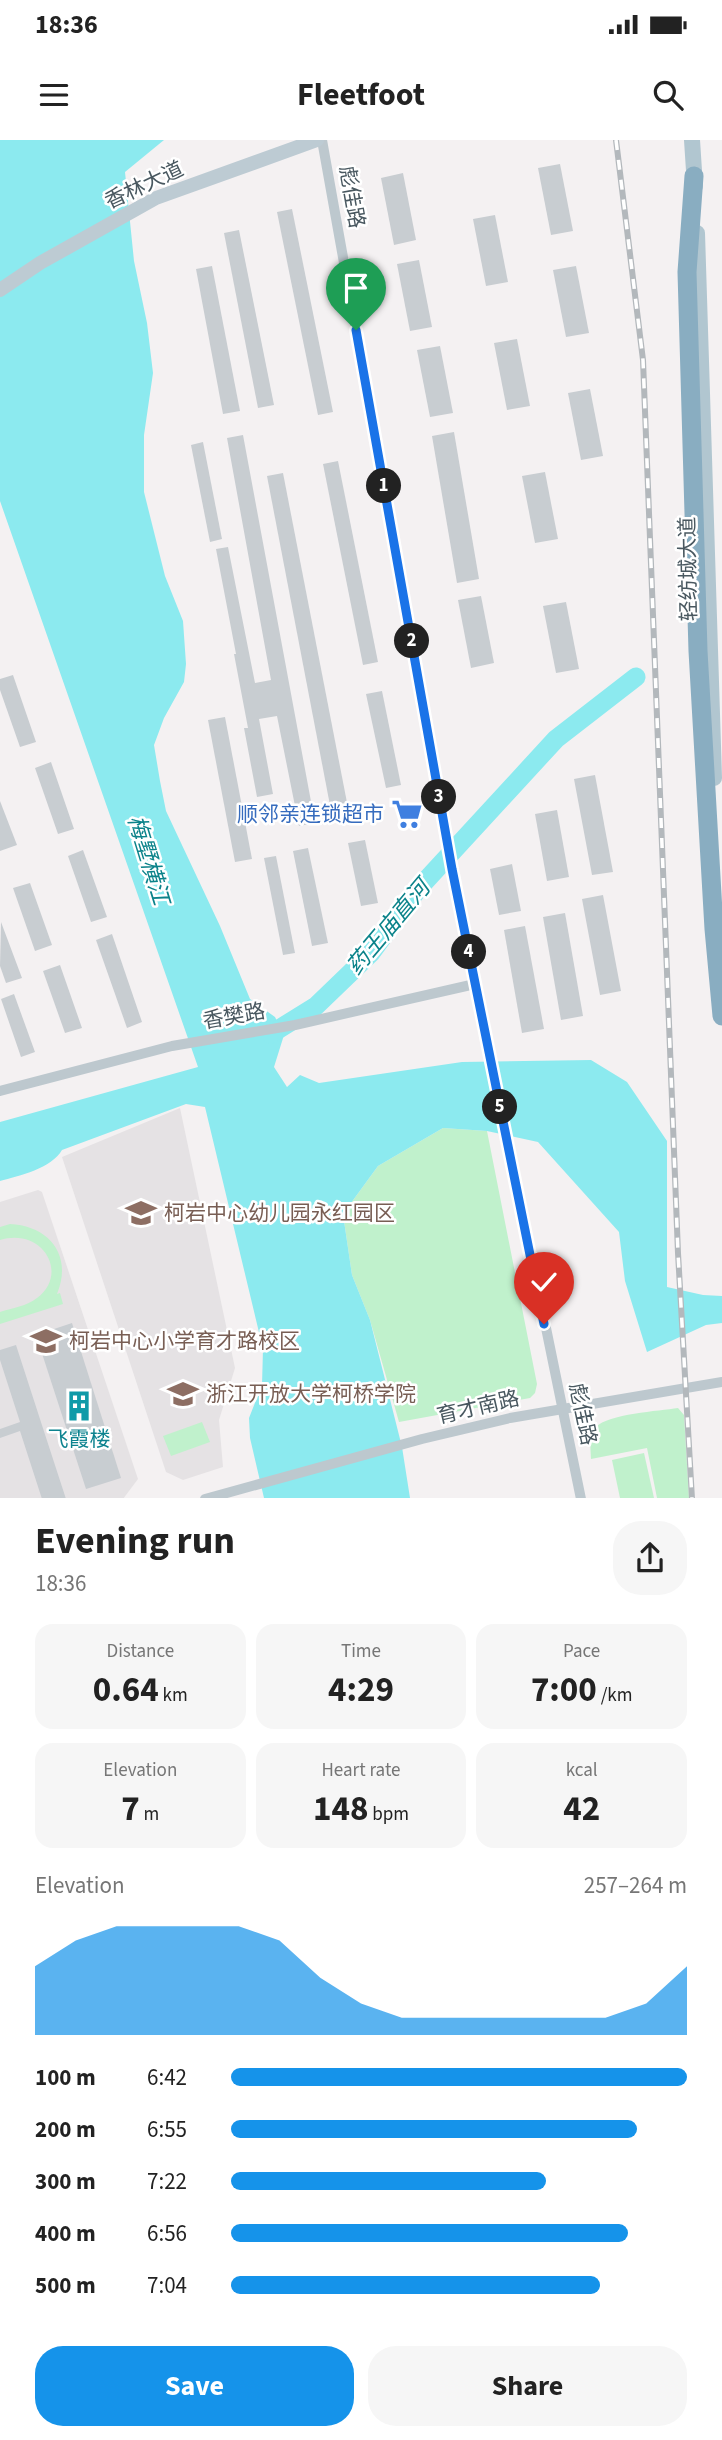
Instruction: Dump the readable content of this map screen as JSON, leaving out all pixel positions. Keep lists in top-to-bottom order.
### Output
{
  "streets": {
    "main road": ["轻纺城大道"],
    "street": [
      "香林大道",
      "彪佳路",
      "香樊路",
      "育才南路"
    ]
  },
  "crossings": [
    ["香林大道", "彪佳路"],
    ["彪佳路", "香樊路"],
    ["彪佳路", "育才南路"]
  ],
  "water": ["梅墅横江", "药王庙直河"],
  "places": {
    "supermarket": ["顺邻亲连锁超市"],
    "school or university": ["柯岩中心幼儿园永红园区", "柯岩中心小学育才路校区", "浙江开放大学柯桥学院"],
    "building": ["飞霞楼"]
  },
  "page": {
    "status": "18:36",
    "header": "Fleetfoot",
    "pins": [
      "1",
      "2",
      "3",
      "4",
      "5"
    ],
    "heading": ["Evening run", "18:36"],
    "stats": [
      ["Distance", "0.64 km"],
      ["Time", "4:29"],
      ["Pace", "7:00 /km"],
      ["Elevation", "7 m"],
      ["Heart rate", "148 bpm"],
      ["kcal", "42"]
    ],
    "chart": ["Elevation", "257–264 m"],
    "list": [
      {
        "name": "100 m",
        "note": "6:42"
      },
      {
        "name": "200 m",
        "note": "6:55"
      },
      {
        "name": "300 m",
        "note": "7:22"
      },
      {
        "name": "400 m",
        "note": "6:56"
      },
      {
        "name": "500 m",
        "note": "7:04"
      }
    ],
    "buttons": ["Save", "Share"]
  }
}
